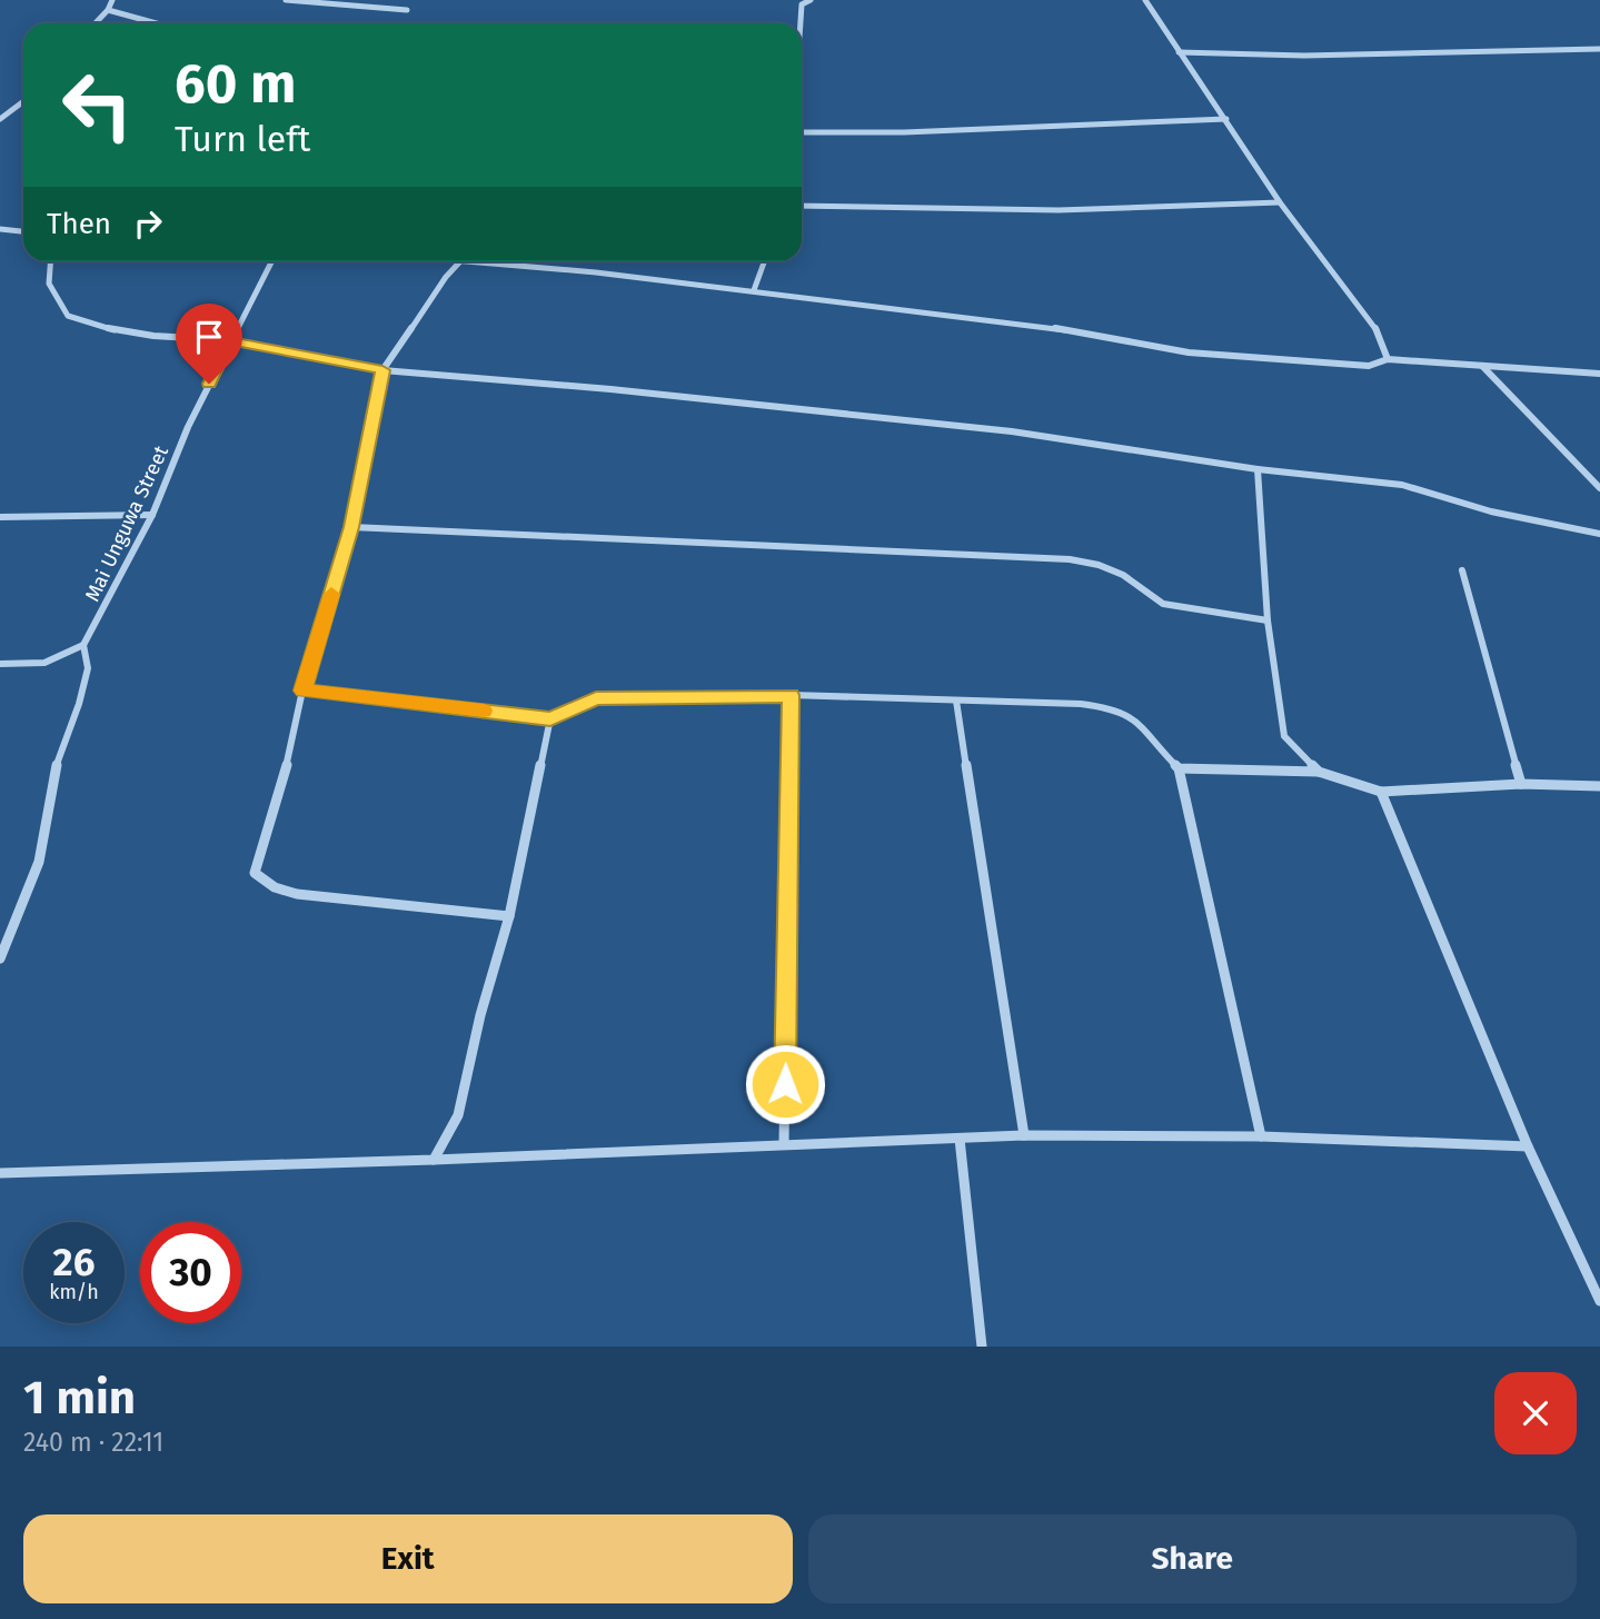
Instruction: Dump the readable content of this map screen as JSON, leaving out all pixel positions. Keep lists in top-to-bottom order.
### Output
{
  "streets": {
    "street": ["Mai Unguwa Street"]
  },
  "page": {
    "turn": ["60 m", "Turn left"],
    "then": "Then",
    "speed": "26 km/h",
    "limit": "30",
    "heading": ["1 min", "240 m · 22:11"],
    "buttons": ["Exit", "Share"]
  }
}
